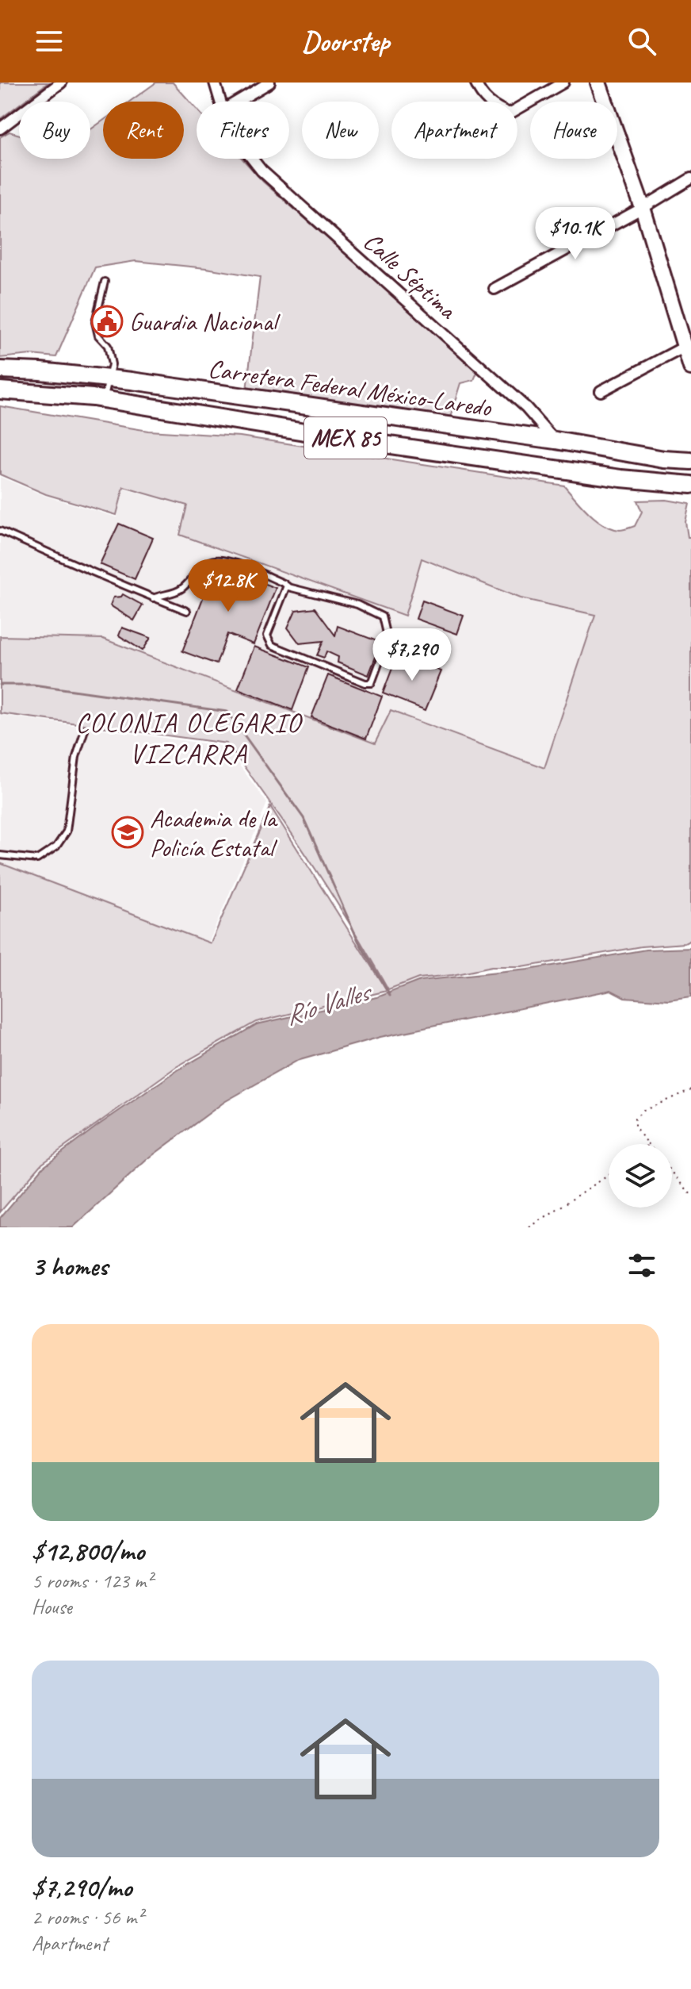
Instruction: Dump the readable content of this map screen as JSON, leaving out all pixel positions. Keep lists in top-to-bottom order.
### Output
{
  "streets": {
    "main road": ["Carretera Federal México-Laredo", "MEX 85"],
    "street": ["Calle Séptima"]
  },
  "crossings": [
    ["Calle Séptima", "Carretera Federal México-Laredo"]
  ],
  "districts": ["COLONIA OLEGARIO VIZCARRA"],
  "water": ["Río Valles"],
  "places": {
    "public building": ["Guardia Nacional"],
    "school or university": ["Academia de la Policía Estatal"]
  },
  "page": {
    "header": "Doorstep",
    "chip": [
      "Buy",
      "Rent",
      "Filters",
      "New",
      "Apartment",
      "House"
    ],
    "price": ["$10.1K", "$12.8K", "$7,290"],
    "heading": "3 homes",
    "list": [
      {
        "name": "$12,800/mo",
        "note": "5 rooms · 123 m² · House"
      },
      {
        "name": "$7,290/mo",
        "note": "2 rooms · 56 m² · Apartment"
      }
    ]
  }
}
